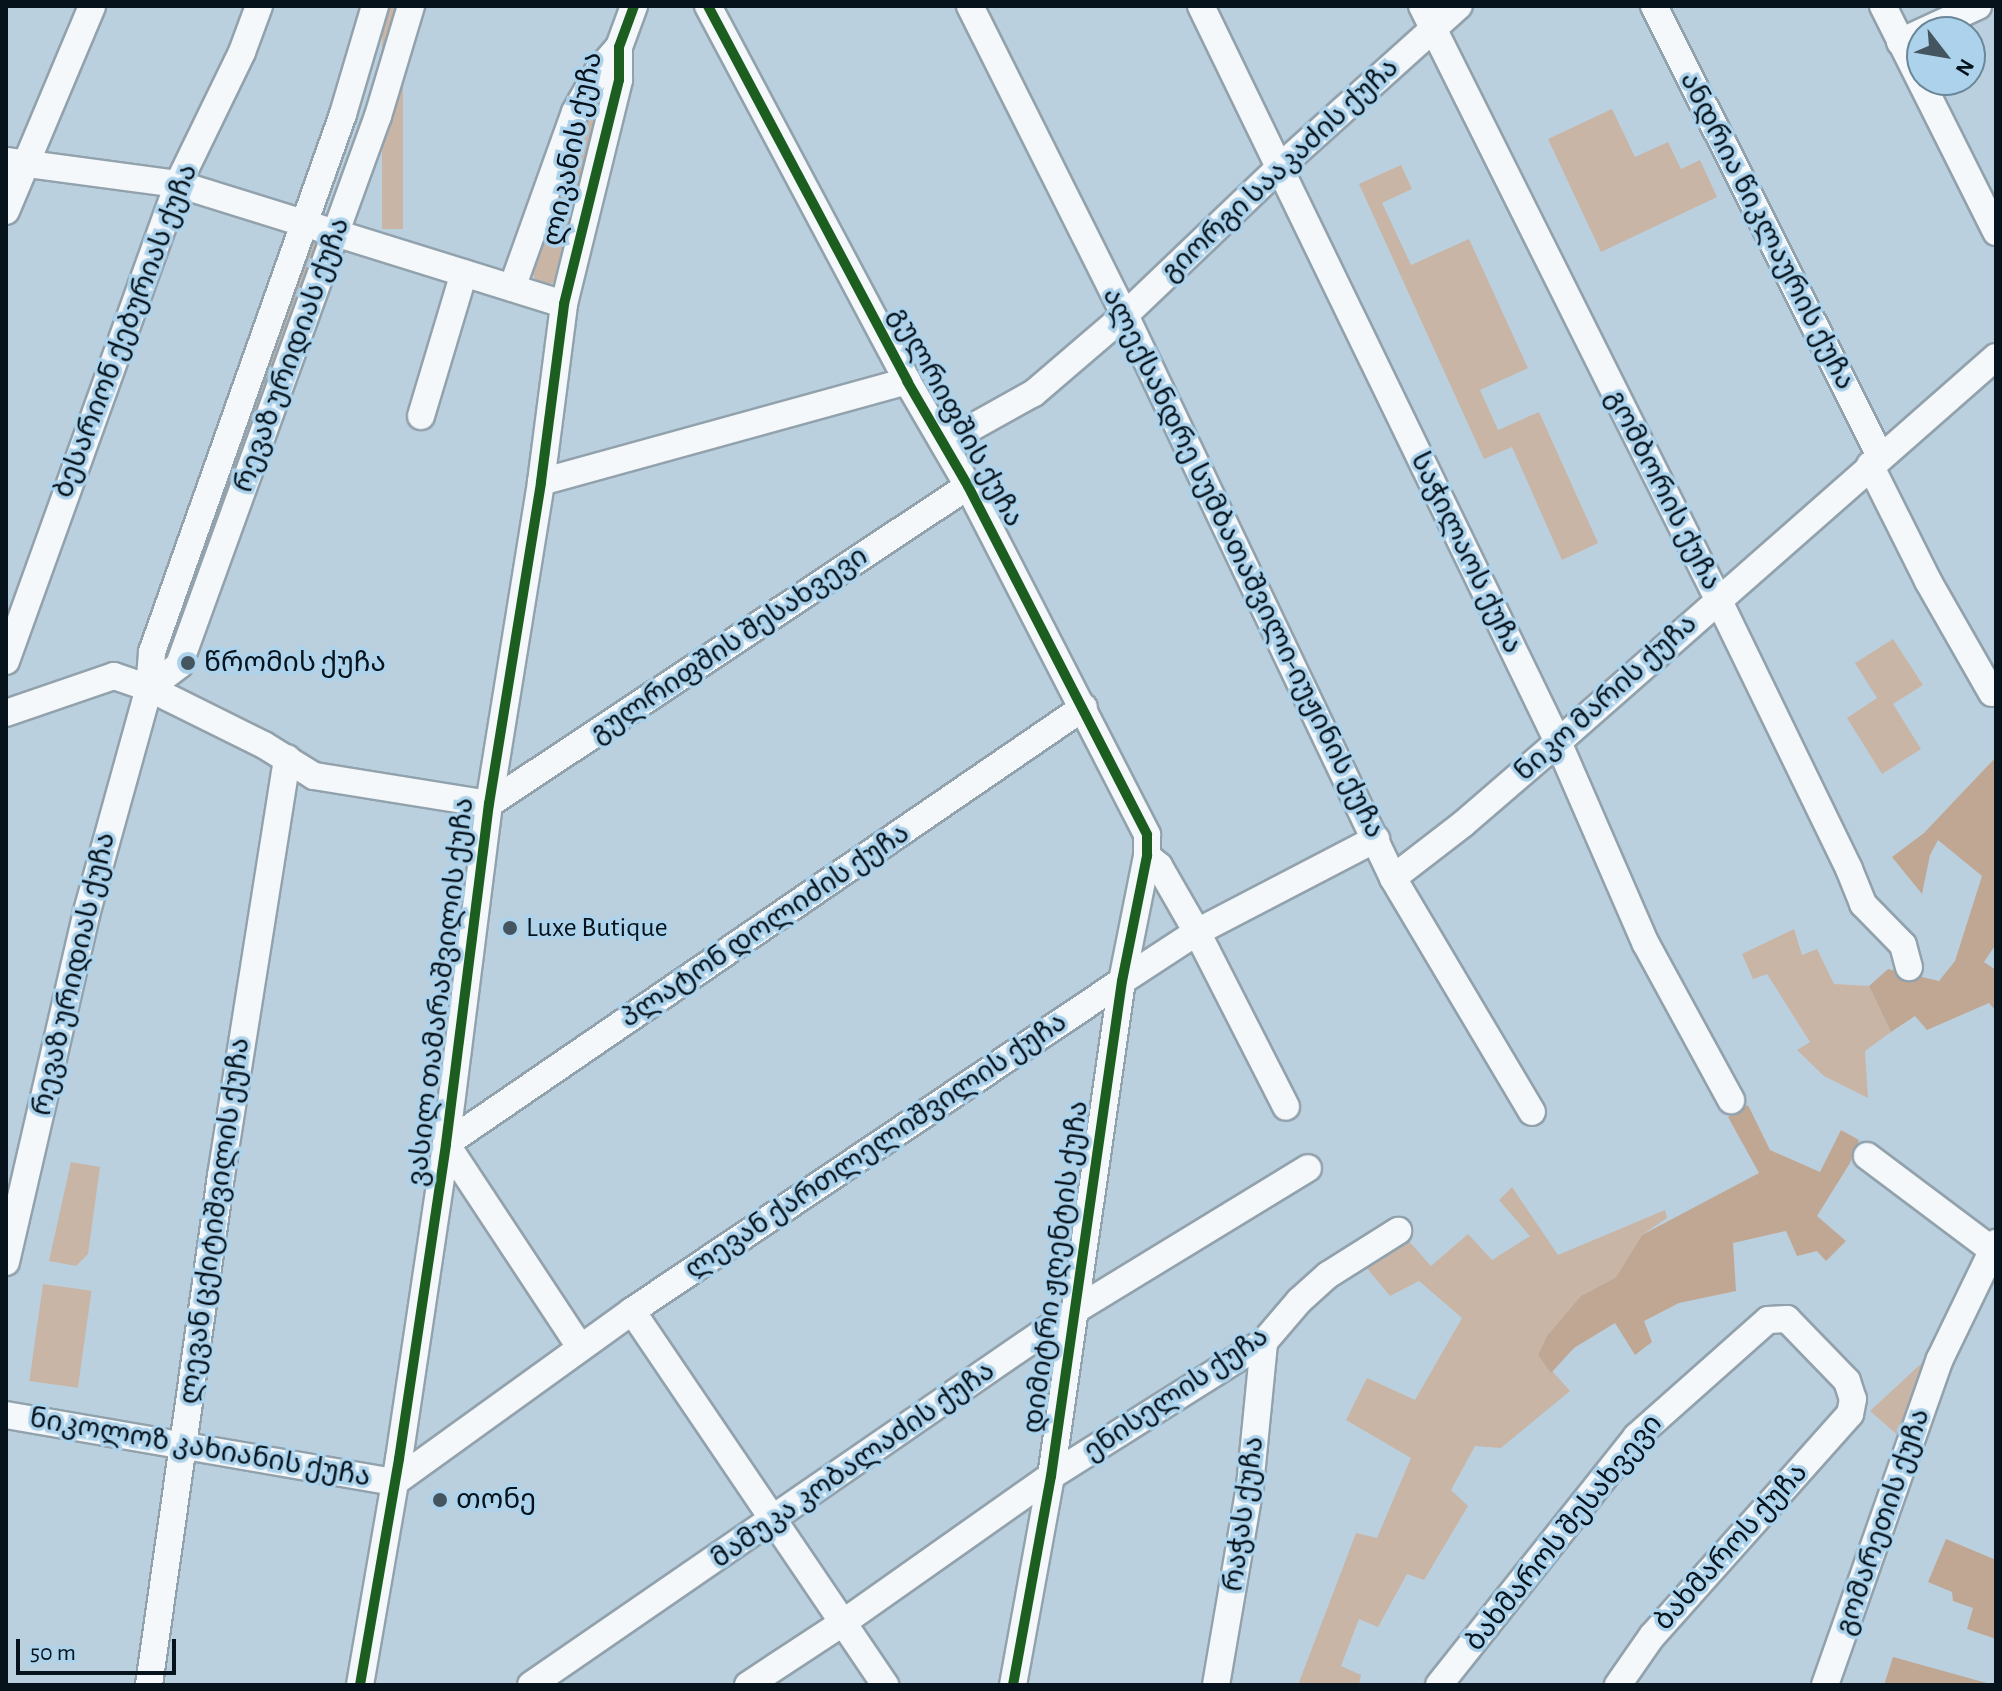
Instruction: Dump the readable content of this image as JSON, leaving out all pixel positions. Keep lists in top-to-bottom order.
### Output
{
  "streets": {
    "street": [
      "ლიკანის ქუჩა",
      "გიორგი სააკაძის ქუჩა",
      "ანდრია წიკლაურის ქუჩა",
      "ბესარიონ ქებურიას ქუჩა",
      "რევაზ ურიდიას ქუჩა",
      "გულრიფშის ქუჩა",
      "გომბორის ქუჩა",
      "საჭილაოს ქუჩა",
      "ალექსანდრე სუმბათაშვილი-იუჟინის ქუჩა",
      "გულრიფშის შესახვევი",
      "ნიკო მარის ქუჩა",
      "პლატონ დოლიძის ქუჩა",
      "ვასილ თამარაშვილის ქუჩა",
      "ლევან ქართლელიშვილის ქუჩა",
      "ლევან ცქიტიშვილის ქუჩა",
      "დიმიტრი ჟღენტის ქუჩა",
      "ენისელის ქუჩა",
      "ნიკოლოზ კახიანის ქუჩა",
      "მამუკა კობალაძის ქუჩა",
      "რაჭას ქუჩა",
      "გომარეთის ქუჩა",
      "ბახმაროს შესახვევი",
      "ბახმაროს ქუჩა"
    ]
  },
  "crossings": [
    ["ლიკანის ქუჩა", "ვასილ თამარაშვილის ქუჩა"],
    ["გიორგი სააკაძის ქუჩა", "გულრიფშის ქუჩა"],
    ["გიორგი სააკაძის ქუჩა", "გომბორის ქუჩა"],
    ["გიორგი სააკაძის ქუჩა", "საჭილაოს ქუჩა"],
    ["გიორგი სააკაძის ქუჩა", "ალექსანდრე სუმბათაშვილი-იუჟინის ქუჩა"],
    ["ანდრია წიკლაურის ქუჩა", "ნიკო მარის ქუჩა"],
    ["გულრიფშის ქუჩა", "გულრიფშის შესახვევი"],
    ["გულრიფშის ქუჩა", "პლატონ დოლიძის ქუჩა"],
    ["გულრიფშის ქუჩა", "ლევან ქართლელიშვილის ქუჩა"],
    ["გულრიფშის ქუჩა", "დიმიტრი ჟღენტის ქუჩა"],
    ["გომბორის ქუჩა", "ნიკო მარის ქუჩა"],
    ["საჭილაოს ქუჩა", "ნიკო მარის ქუჩა"],
    ["ალექსანდრე სუმბათაშვილი-იუჟინის ქუჩა", "ნიკო მარის ქუჩა"],
    ["ალექსანდრე სუმბათაშვილი-იუჟინის ქუჩა", "ლევან ქართლელიშვილის ქუჩა"],
    ["გულრიფშის შესახვევი", "ვასილ თამარაშვილის ქუჩა"],
    ["პლატონ დოლიძის ქუჩა", "ვასილ თამარაშვილის ქუჩა"],
    ["ვასილ თამარაშვილის ქუჩა", "ლევან ქართლელიშვილის ქუჩა"],
    ["ვასილ თამარაშვილის ქუჩა", "ნიკოლოზ კახიანის ქუჩა"],
    ["ლევან ქართლელიშვილის ქუჩა", "დიმიტრი ჟღენტის ქუჩა"],
    ["ლევან ქართლელიშვილის ქუჩა", "ნიკოლოზ კახიანის ქუჩა"],
    ["ლევან ცქიტიშვილის ქუჩა", "ნიკოლოზ კახიანის ქუჩა"],
    ["დიმიტრი ჟღენტის ქუჩა", "ენისელის ქუჩა"],
    ["დიმიტრი ჟღენტის ქუჩა", "მამუკა კობალაძის ქუჩა"],
    ["ენისელის ქუჩა", "რაჭას ქუჩა"],
    ["ბახმაროს შესახვევი", "ბახმაროს ქუჩა"]
  ],
  "places": ["წრომის ქუჩა", "Luxe Butique", "თონე"],
  "scale_bar": "50 m",
  "north": "bottom right"
}
